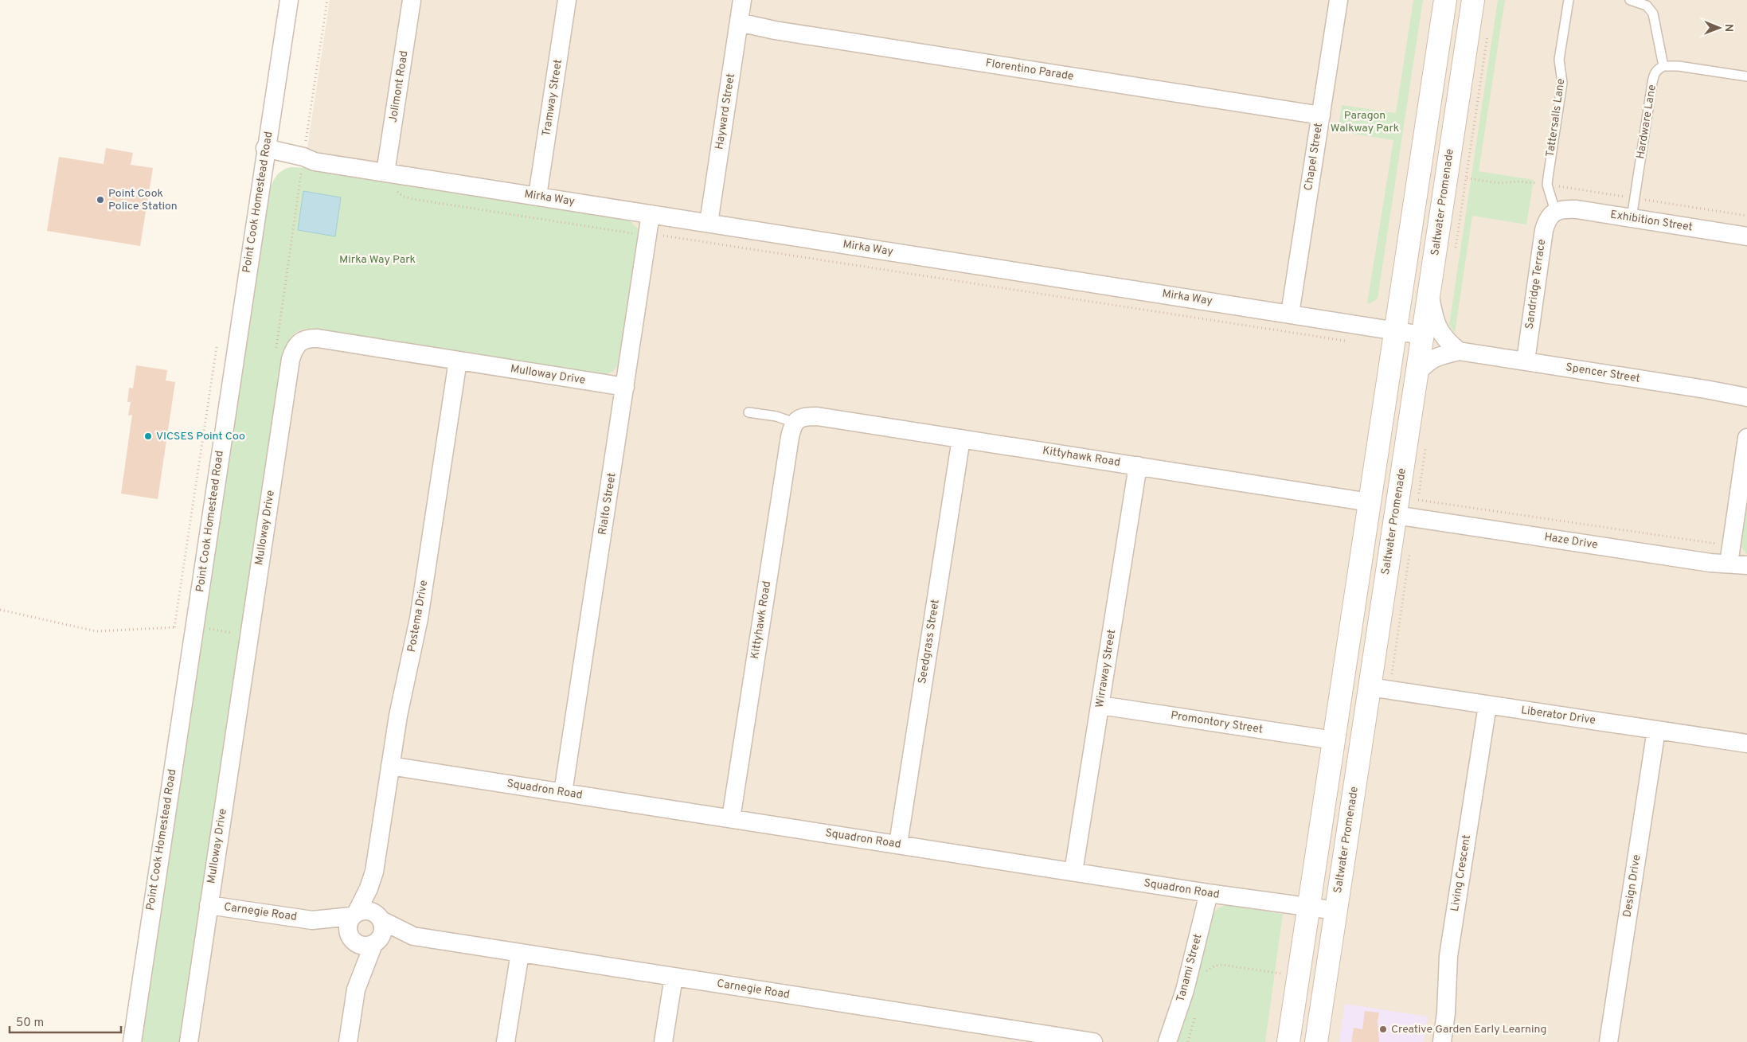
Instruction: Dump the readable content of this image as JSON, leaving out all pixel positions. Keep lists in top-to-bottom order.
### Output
{
  "streets": {
    "street": [
      "Florentino Parade",
      "Jolimont Road",
      "Tramway Street",
      "Hayward Street",
      "Chapel Street",
      "Mirka Way",
      "Point Cook Homestead Road",
      "Saltwater Promenade",
      "Exhibition Street",
      "Sandridge Terrace",
      "Spencer Street",
      "Mulloway Drive",
      "Kittyhawk Road",
      "Rialto Street",
      "Haze Drive",
      "Postema Drive",
      "Seedgrass Street",
      "Wirraway Street",
      "Liberator Drive",
      "Promontory Street",
      "Squadron Road",
      "Living Crescent",
      "Design Drive",
      "Carnegie Road",
      "Tanami Street"
    ],
    "lane": ["Tattersalls Lane", "Hardware Lane"]
  },
  "crossings": [
    ["Florentino Parade", "Hayward Street"],
    ["Florentino Parade", "Chapel Street"],
    ["Jolimont Road", "Mirka Way"],
    ["Tramway Street", "Mirka Way"],
    ["Hayward Street", "Mirka Way"],
    ["Tattersalls Lane", "Exhibition Street"],
    ["Tattersalls Lane", "Sandridge Terrace"],
    ["Hardware Lane", "Exhibition Street"],
    ["Chapel Street", "Mirka Way"],
    ["Mirka Way", "Point Cook Homestead Road"],
    ["Mirka Way", "Saltwater Promenade"],
    ["Mirka Way", "Rialto Street"],
    ["Saltwater Promenade", "Spencer Street"],
    ["Saltwater Promenade", "Haze Drive"],
    ["Saltwater Promenade", "Liberator Drive"],
    ["Saltwater Promenade", "Squadron Road"],
    ["Exhibition Street", "Sandridge Terrace"],
    ["Sandridge Terrace", "Spencer Street"],
    ["Mulloway Drive", "Rialto Street"],
    ["Mulloway Drive", "Postema Drive"],
    ["Mulloway Drive", "Carnegie Road"],
    ["Kittyhawk Road", "Seedgrass Street"],
    ["Kittyhawk Road", "Wirraway Street"],
    ["Kittyhawk Road", "Squadron Road"],
    ["Rialto Street", "Squadron Road"],
    ["Postema Drive", "Squadron Road"],
    ["Postema Drive", "Carnegie Road"],
    ["Seedgrass Street", "Squadron Road"],
    ["Wirraway Street", "Promontory Street"],
    ["Wirraway Street", "Squadron Road"],
    ["Liberator Drive", "Living Crescent"],
    ["Liberator Drive", "Design Drive"],
    ["Squadron Road", "Tanami Street"]
  ],
  "parks": ["Paragon Walkway Park", "Mirka Way Park"],
  "places": ["Point Cook Police Station", "VICSES Point Coo", "Creative Garden Early Learning"],
  "scale_bar": "50 m",
  "north": "right"
}
